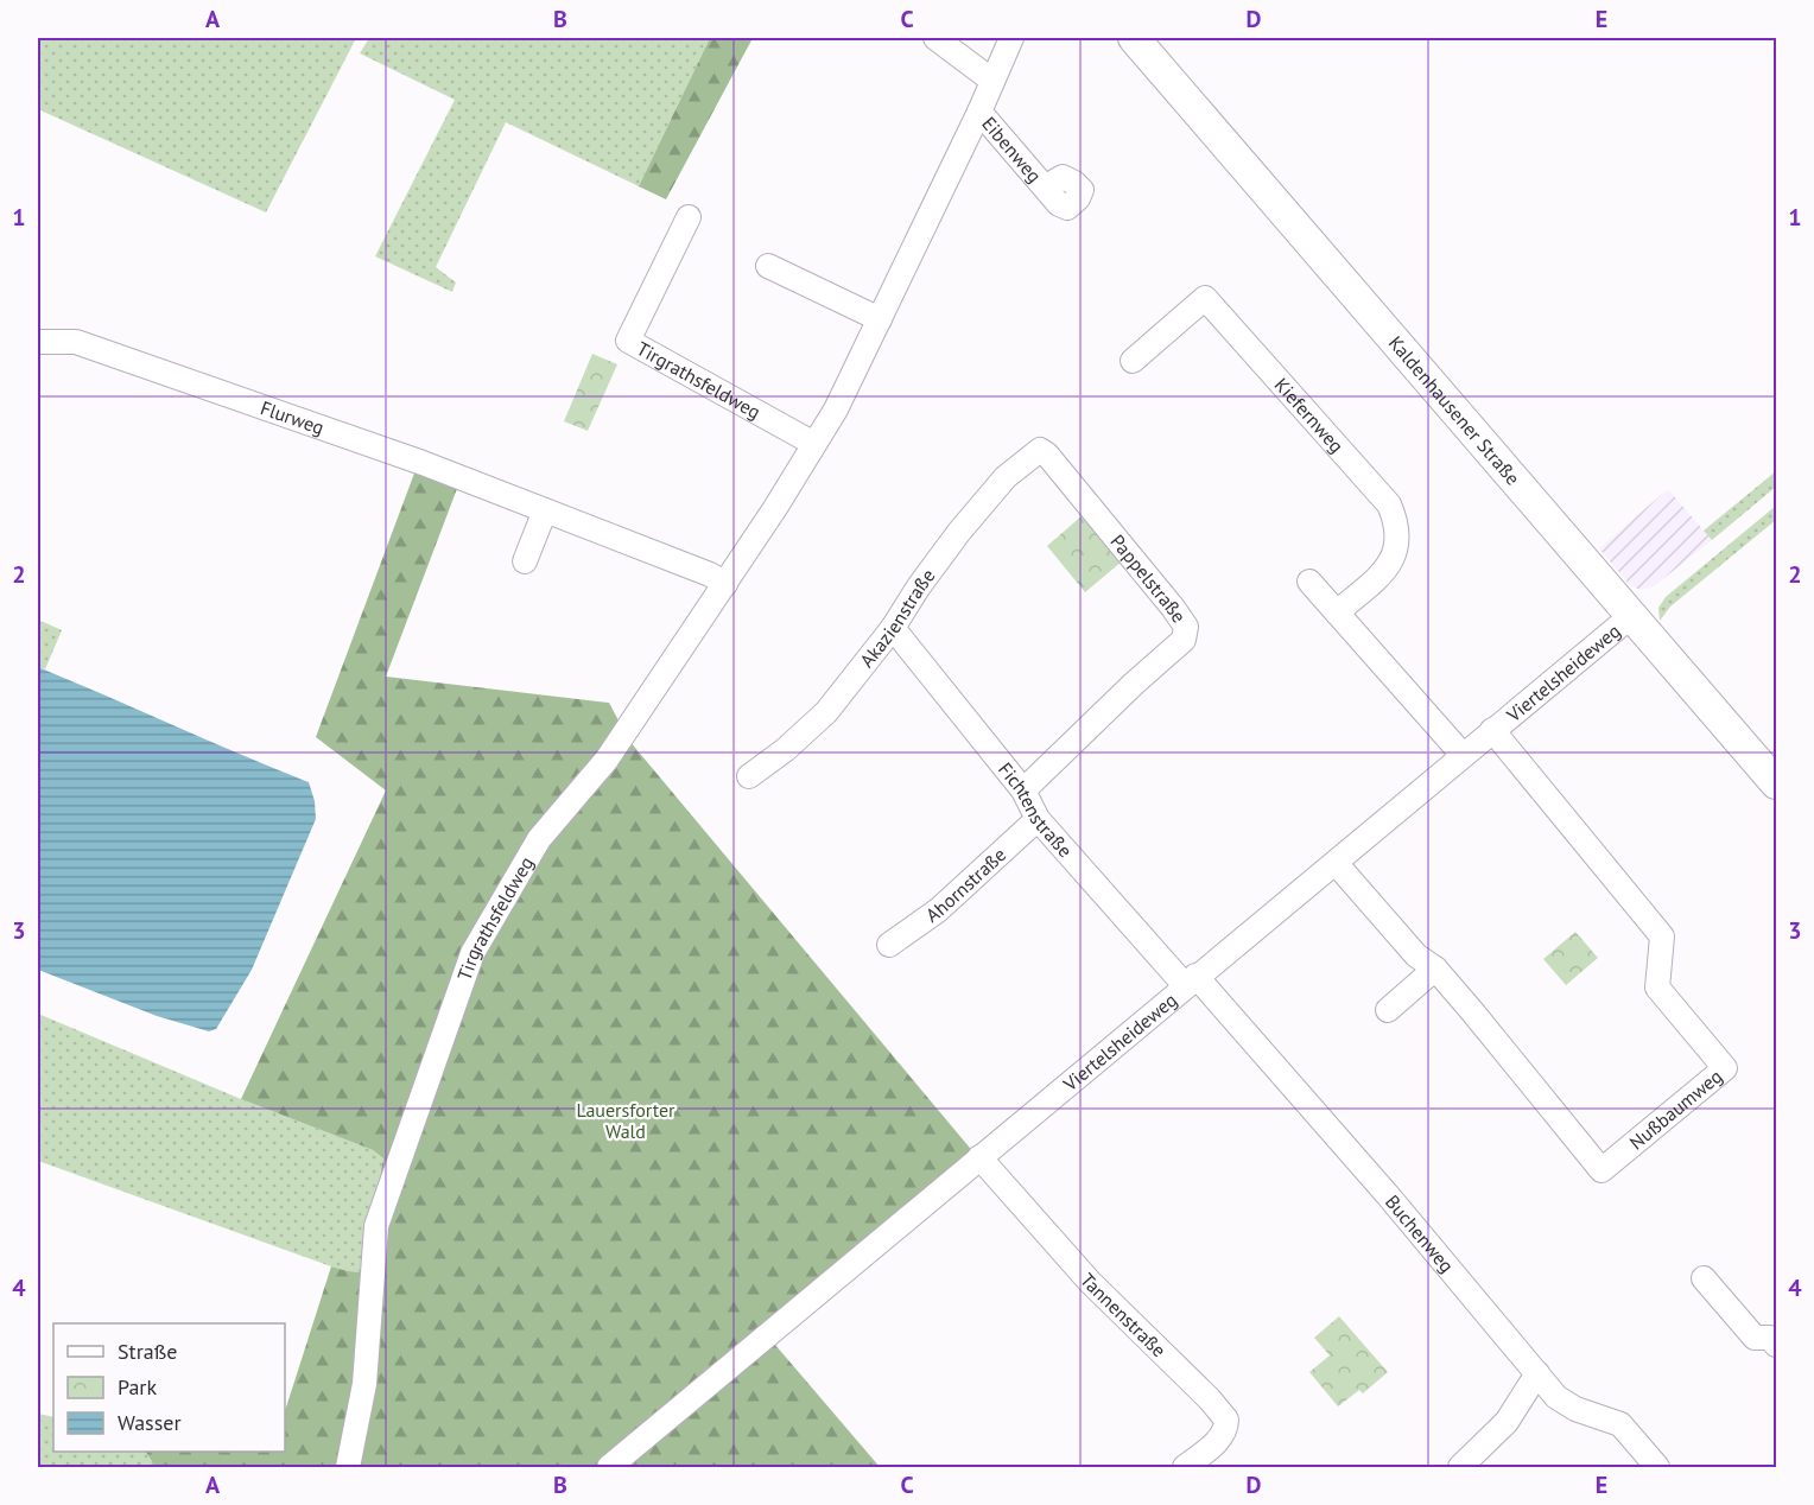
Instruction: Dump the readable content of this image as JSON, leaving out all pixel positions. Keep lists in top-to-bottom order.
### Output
{
  "streets": {
    "main road": ["Kaldenhausener Straße"],
    "street": [
      "Eibenweg",
      "Tirgrathsfeldweg",
      "Kiefernweg",
      "Flurweg",
      "Pappelstraße",
      "Akazienstraße",
      "Viertelsheideweg",
      "Fichtenstraße",
      "Ahornstraße",
      "Nußbaumweg",
      "Buchenweg",
      "Tannenstraße"
    ]
  },
  "crossings": [
    ["Eibenweg", "Tirgrathsfeldweg"],
    ["Tirgrathsfeldweg", "Flurweg"],
    ["Kaldenhausener Straße", "Viertelsheideweg"],
    ["Pappelstraße", "Akazienstraße"],
    ["Pappelstraße", "Fichtenstraße"],
    ["Akazienstraße", "Fichtenstraße"],
    ["Viertelsheideweg", "Fichtenstraße"],
    ["Viertelsheideweg", "Nußbaumweg"],
    ["Viertelsheideweg", "Buchenweg"],
    ["Viertelsheideweg", "Tannenstraße"],
    ["Fichtenstraße", "Ahornstraße"],
    ["Fichtenstraße", "Buchenweg"]
  ],
  "parks": ["Lauersforter Wald"],
  "legend": ["Straße", "Park", "Wasser"],
  "grid": {
    "columns": [
      "A",
      "B",
      "C",
      "D",
      "E"
    ],
    "rows": [
      "1",
      "2",
      "3",
      "4"
    ]
  }
}
